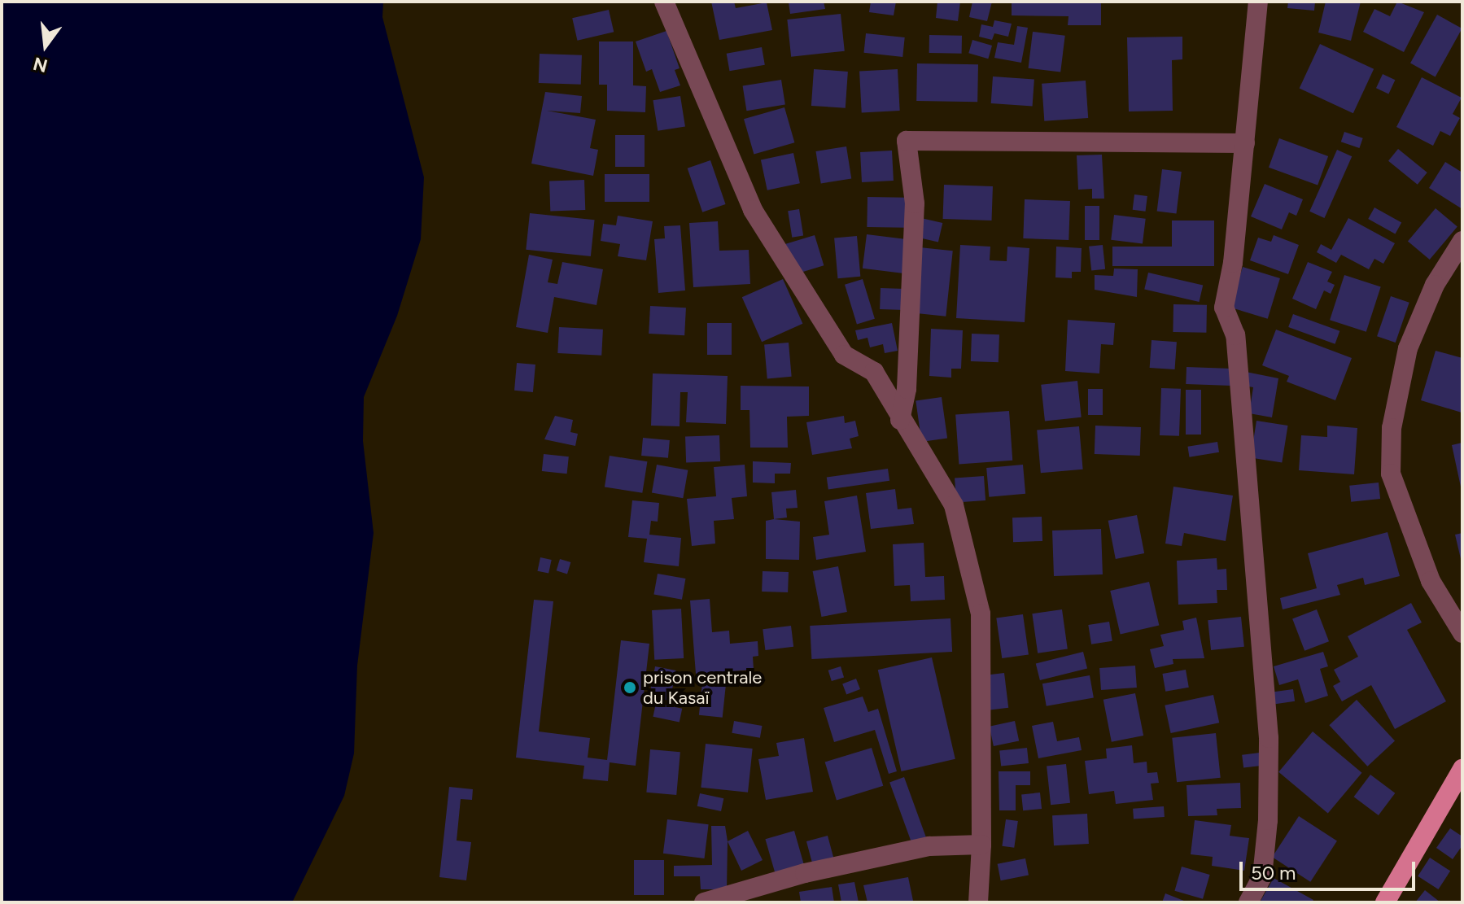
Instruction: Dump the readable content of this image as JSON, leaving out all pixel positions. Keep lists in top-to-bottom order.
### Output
{
  "places": ["prison centrale du Kasaï"],
  "scale_bar": "50 m",
  "north": "bottom"
}
